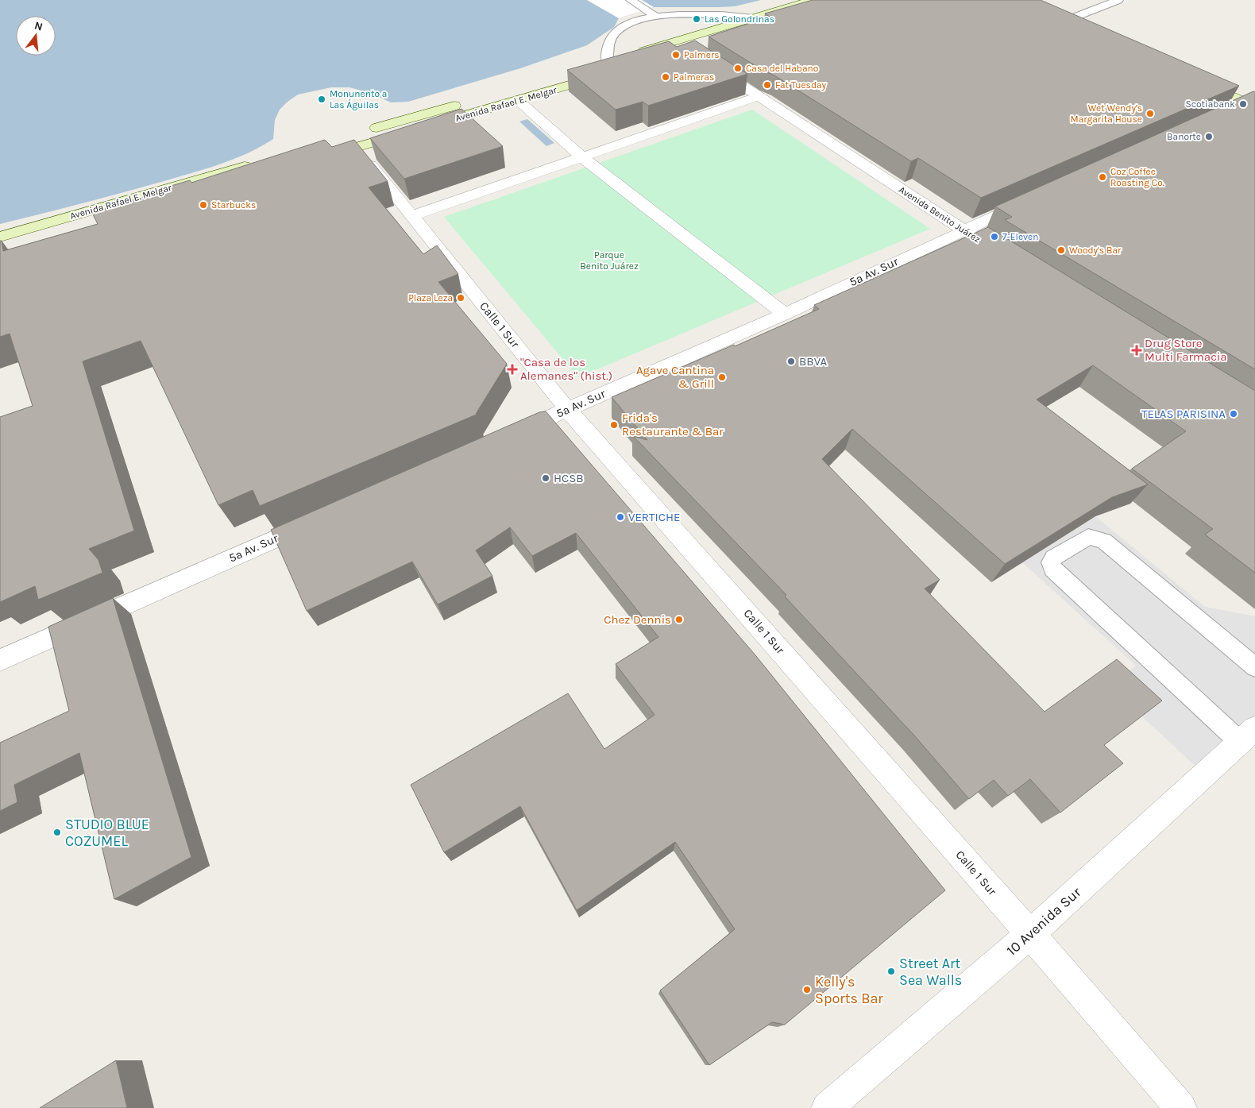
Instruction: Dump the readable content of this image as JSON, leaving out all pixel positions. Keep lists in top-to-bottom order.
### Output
{
  "streets": {
    "main road": ["Avenida Rafael E. Melgar"],
    "street": [
      "Avenida Benito Juárez",
      "5a Av. Sur",
      "Calle 1 Sur",
      "10 Avenida Sur"
    ]
  },
  "crossings": [
    ["Avenida Rafael E. Melgar", "Calle 1 Sur"],
    ["Avenida Benito Juárez", "5a Av. Sur"],
    ["5a Av. Sur", "Calle 1 Sur"],
    ["Calle 1 Sur", "10 Avenida Sur"]
  ],
  "parks": ["Parque Benito Juárez"],
  "places": {
    "other": [
      "Las Golondrinas",
      "Palmers",
      "Casa del Habano",
      "Palmeras",
      "Fat Tuesday",
      "Monunento a Las Águilas",
      "Scotiabank",
      "Wet Wendy's Margarita House",
      "Banorte",
      "Coz Coffee Roasting Co.",
      "Starbucks",
      "7-Eleven",
      "Woody's Bar",
      "Plaza Leza",
      "BBVA",
      "Agave Cantina & Grill",
      "TELAS PARISINA",
      "Frida's Restaurante & Bar",
      "HCSB",
      "VERTICHE",
      "Chez Dennis",
      "STUDIO BLUE COZUMEL",
      "Street Art Sea Walls",
      "Kelly's Sports Bar"
    ],
    "health": ["Drug Store Multi Farmacia", "\"Casa de los Alemanes\" (hist.)"]
  },
  "north": "top"
}
